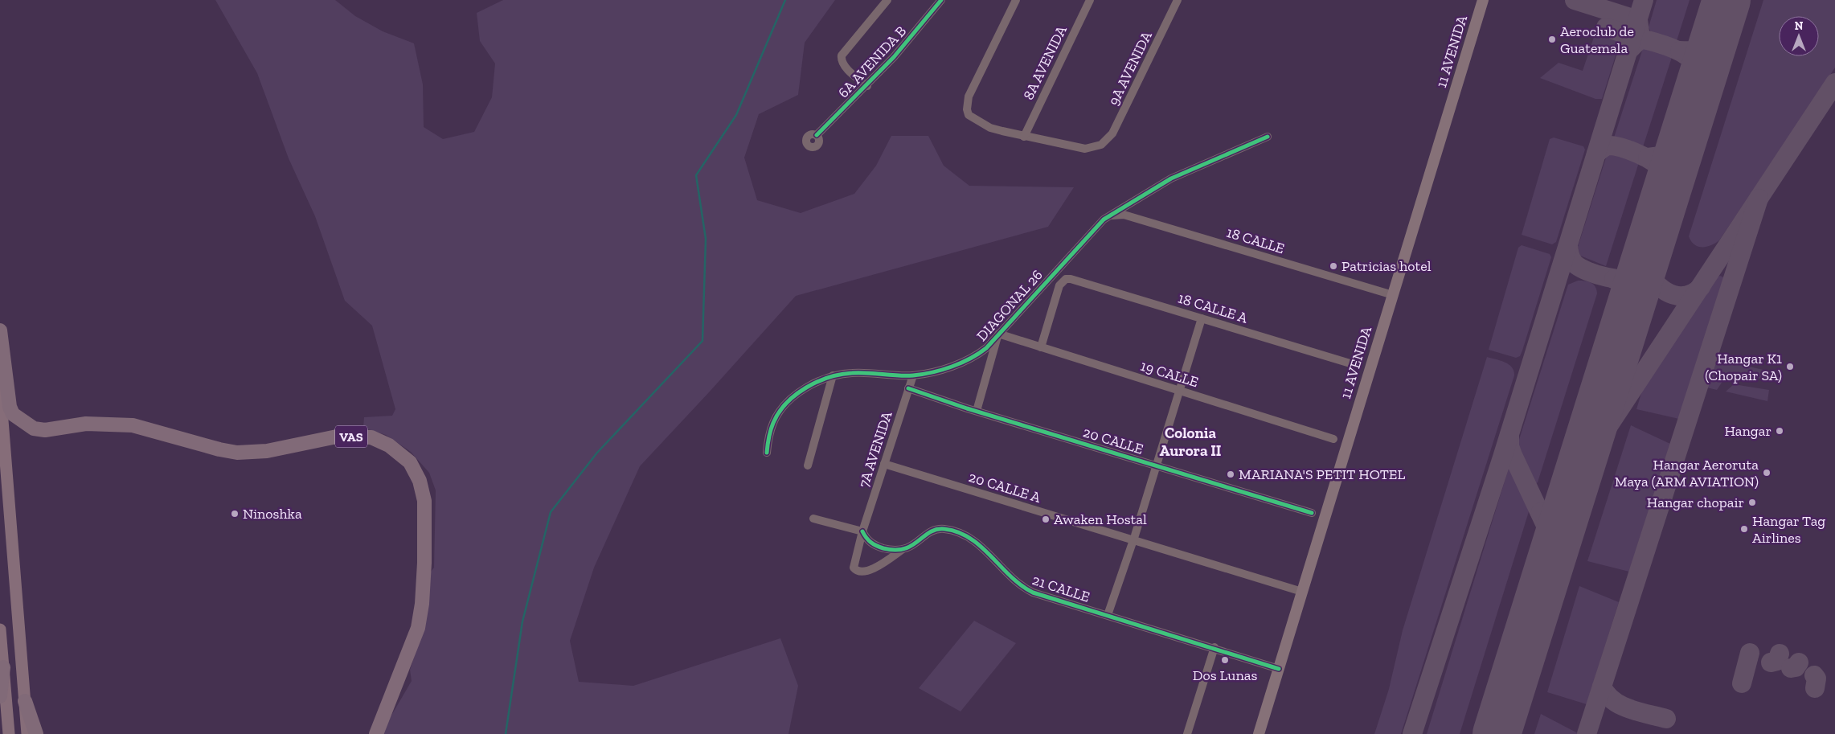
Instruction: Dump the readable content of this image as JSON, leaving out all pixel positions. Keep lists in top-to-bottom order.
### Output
{
  "streets": {
    "highway": ["VAS"],
    "main road": ["11 AVENIDA"],
    "street": [
      "6A AVENIDA B",
      "8A AVENIDA",
      "9A AVENIDA",
      "18 CALLE",
      "DIAGONAL 26",
      "18 CALLE A",
      "19 CALLE",
      "20 CALLE",
      "7A AVENIDA",
      "20 CALLE A",
      "21 CALLE"
    ]
  },
  "crossings": [
    ["11 AVENIDA", "18 CALLE"],
    ["11 AVENIDA", "20 CALLE A"],
    ["11 AVENIDA", "21 CALLE"],
    ["8A AVENIDA", "9A AVENIDA"],
    ["18 CALLE", "DIAGONAL 26"],
    ["DIAGONAL 26", "19 CALLE"],
    ["DIAGONAL 26", "7A AVENIDA"],
    ["18 CALLE A", "19 CALLE"],
    ["20 CALLE", "7A AVENIDA"],
    ["7A AVENIDA", "20 CALLE A"],
    ["7A AVENIDA", "21 CALLE"]
  ],
  "districts": ["Colonia Aurora II"],
  "places": [
    "Aeroclub de Guatemala",
    "Patricias hotel",
    "Hangar K1 (Chopair SA)",
    "Hangar",
    "Hangar Aeroruta Maya (ARM AVIATION)",
    "MARIANA'S PETIT HOTEL",
    "Hangar chopair",
    "Ninoshka",
    "Awaken Hostal",
    "Hangar Tag Airlines",
    "Dos Lunas"
  ],
  "north": "top"
}
